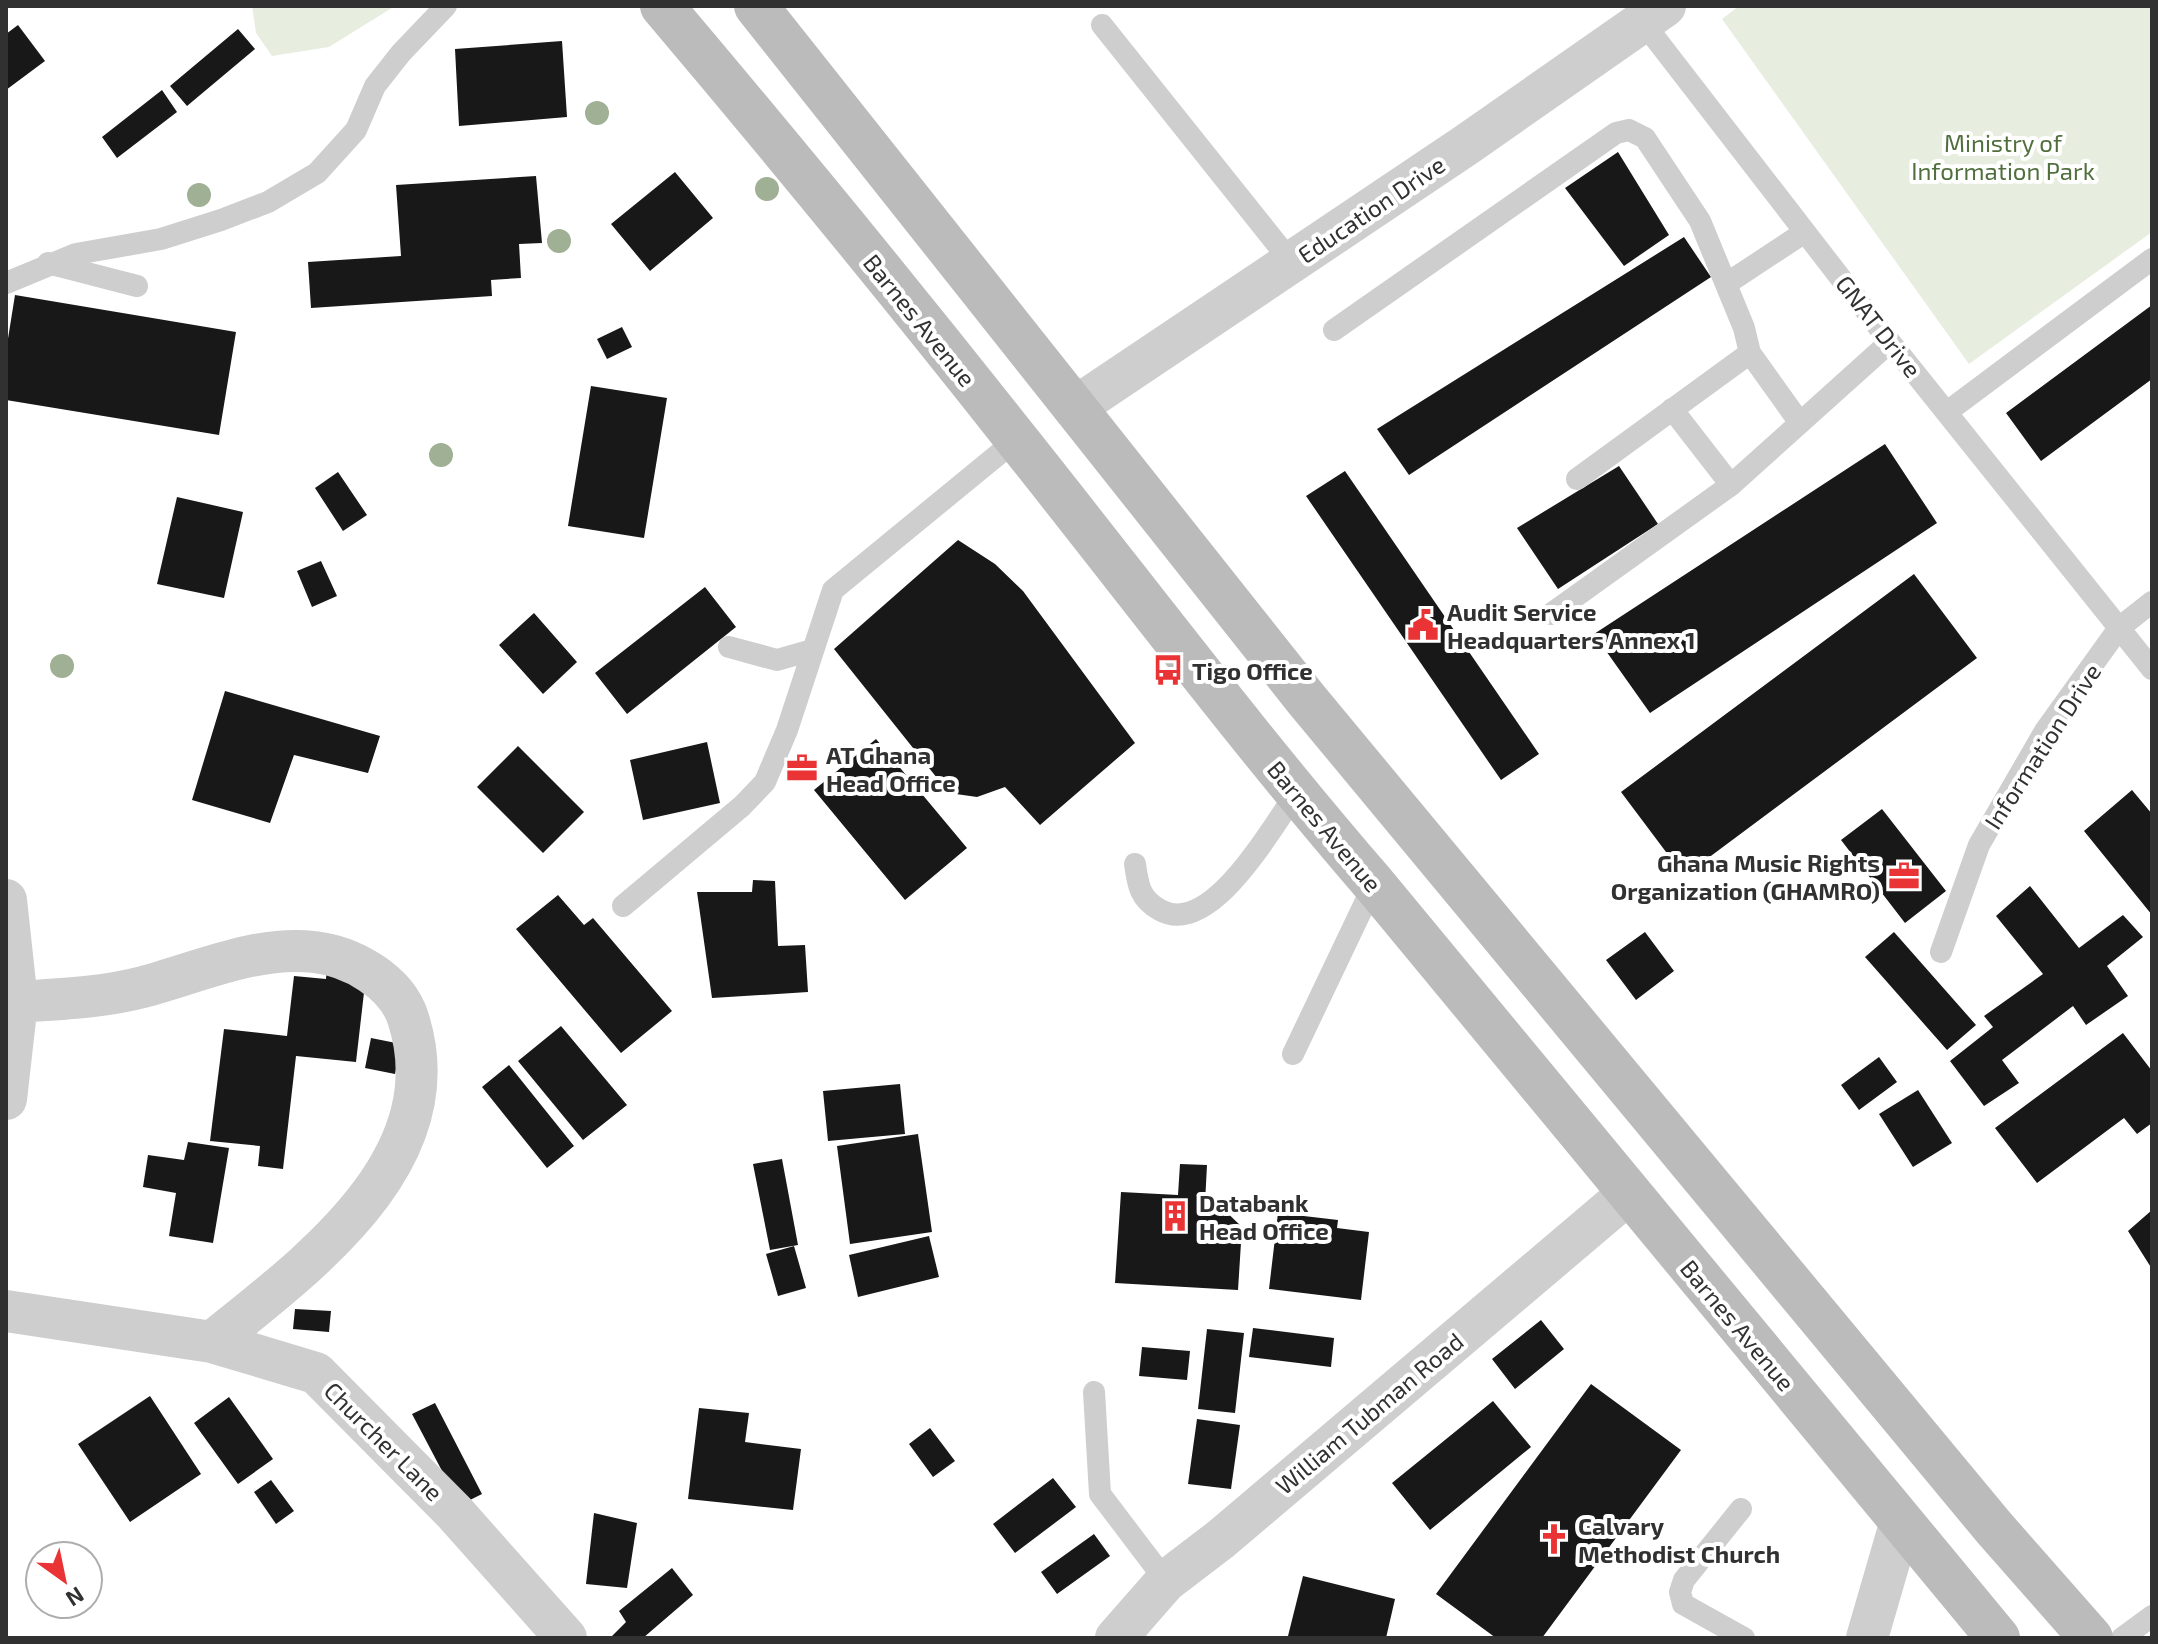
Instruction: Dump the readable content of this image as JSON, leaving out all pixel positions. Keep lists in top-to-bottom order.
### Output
{
  "streets": {
    "main road": ["Barnes Avenue"],
    "street": ["Education Drive", "William Tubman Road", "Churcher Lane"],
    "lane": ["GNAT Drive", "Information Drive"]
  },
  "crossings": [
    ["Education Drive", "GNAT Drive"],
    ["Barnes Avenue", "William Tubman Road"],
    ["GNAT Drive", "Information Drive"]
  ],
  "parks": ["Ministry of Information Park"],
  "places": {
    "public building": ["Audit Service Headquarters Annex 1"],
    "bus stop": ["Tigo Office"],
    "office": ["AT Ghana Head Office", "Ghana Music Rights Organization (GHAMRO)"],
    "building": ["Databank Head Office"],
    "church": ["Calvary Methodist Church"]
  },
  "north": "bottom right"
}
